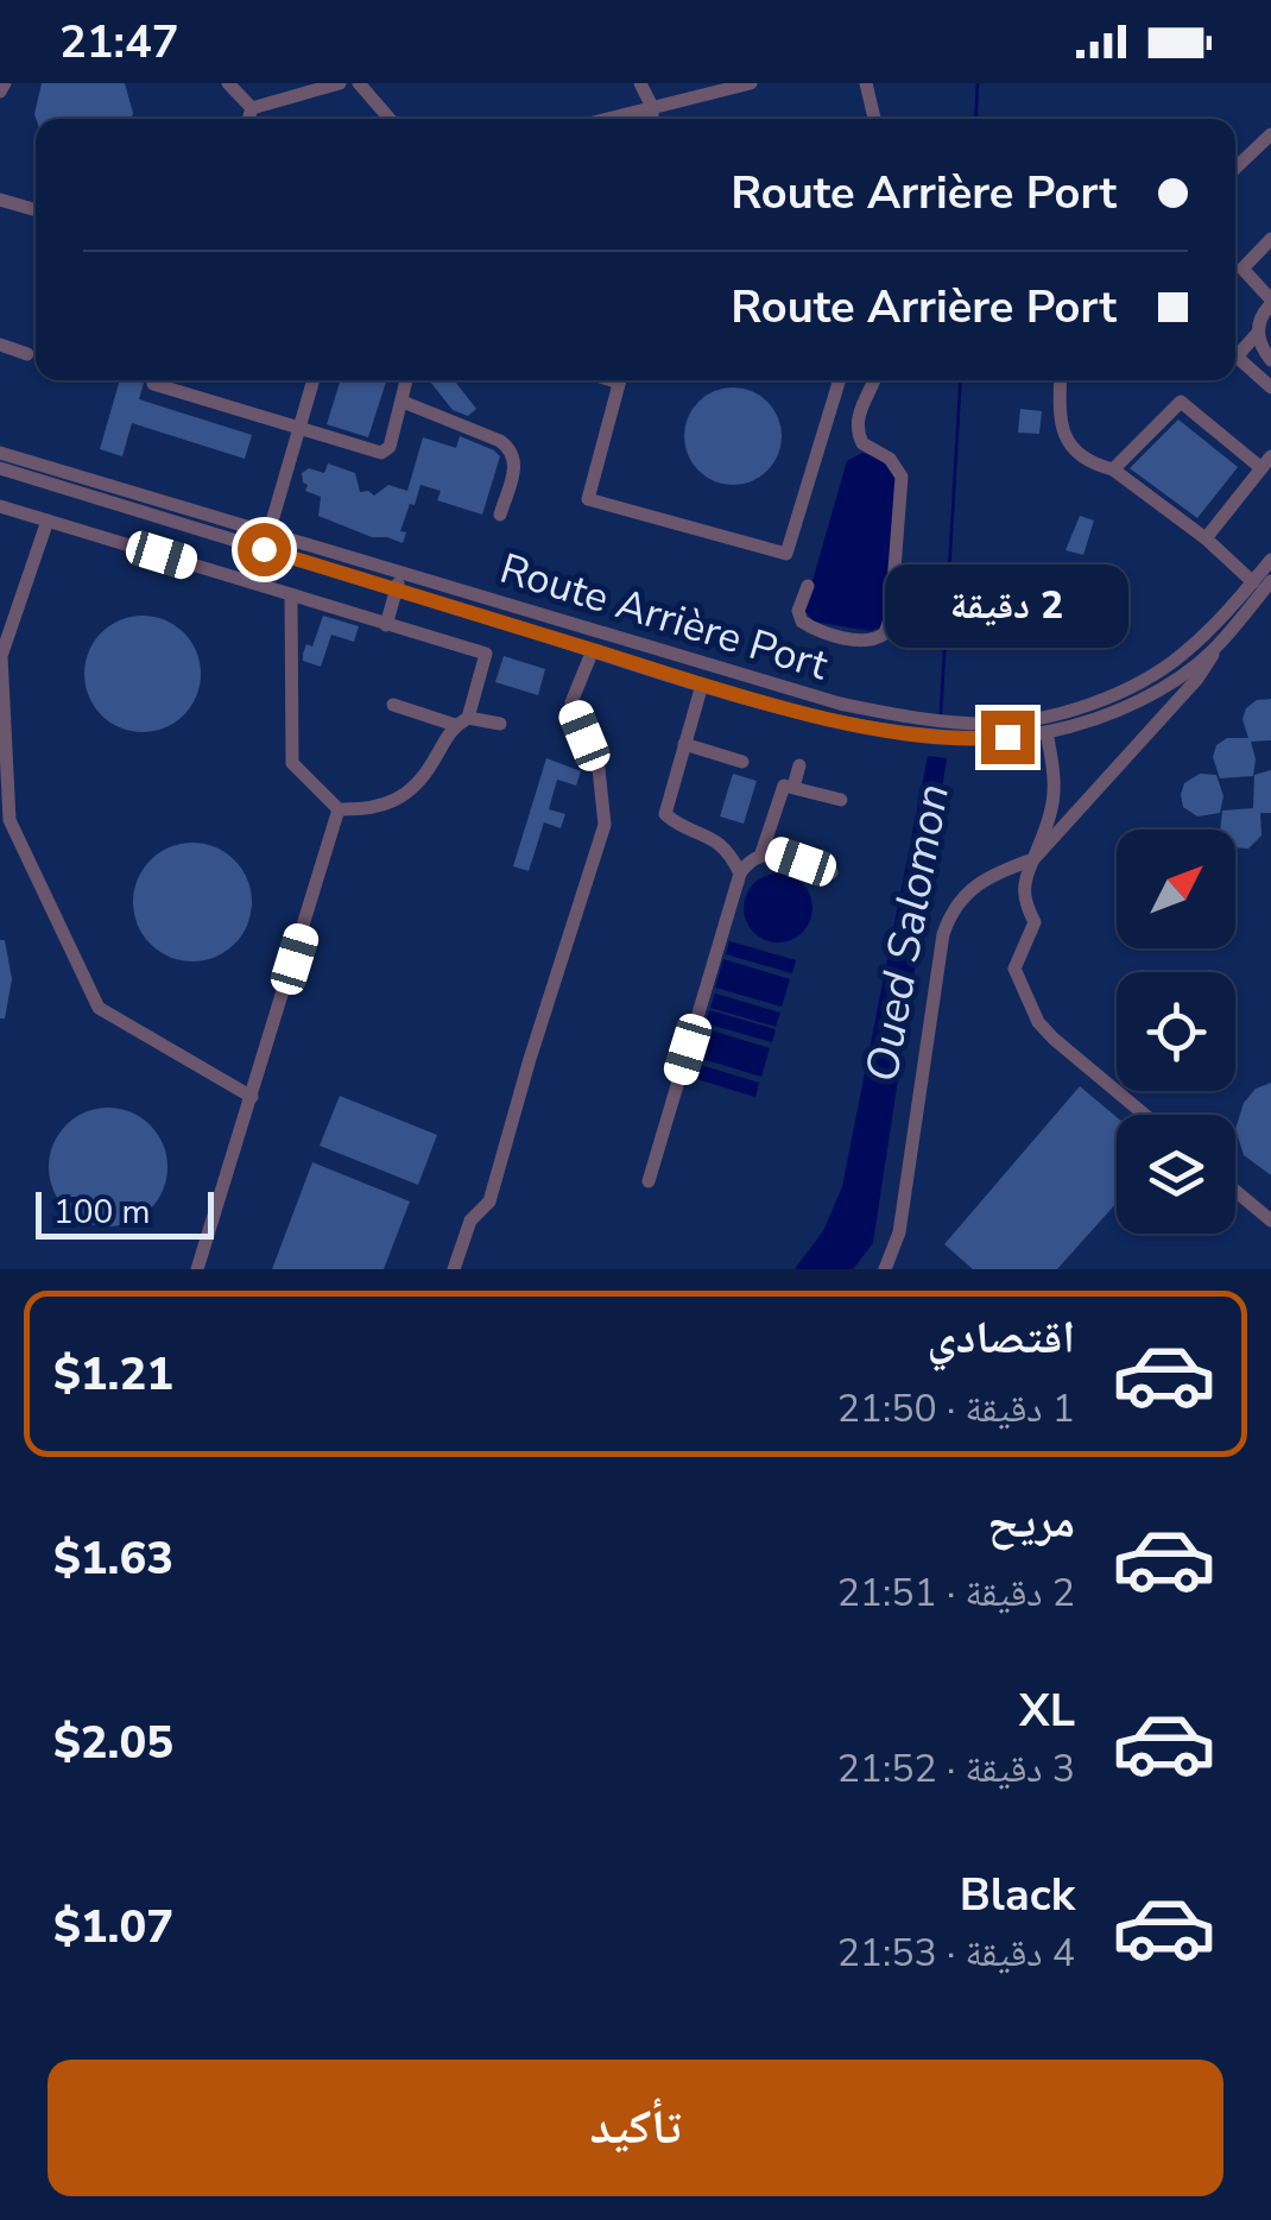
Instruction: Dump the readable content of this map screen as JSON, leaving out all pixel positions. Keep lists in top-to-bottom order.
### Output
{
  "streets": {
    "street": ["Route Arrière Port"]
  },
  "water": ["Oued Salomon"],
  "scale_bar": "100 m",
  "north": "top right",
  "page": {
    "status": "21:47",
    "banner": ["Route Arrière Port", "Route Arrière Port"],
    "bubble": "2 دقيقة",
    "scale": "100 m",
    "list": [
      {
        "name": "اقتصادي",
        "note": "1 دقيقة · 21:50",
        "value": "$1.21"
      },
      {
        "name": "مريح",
        "note": "2 دقيقة · 21:51",
        "value": "$1.63"
      },
      {
        "name": "XL",
        "note": "3 دقيقة · 21:52",
        "value": "$2.05"
      },
      {
        "name": "Black",
        "note": "4 دقيقة · 21:53",
        "value": "$1.07"
      }
    ],
    "buttons": "تأكيد"
  }
}
